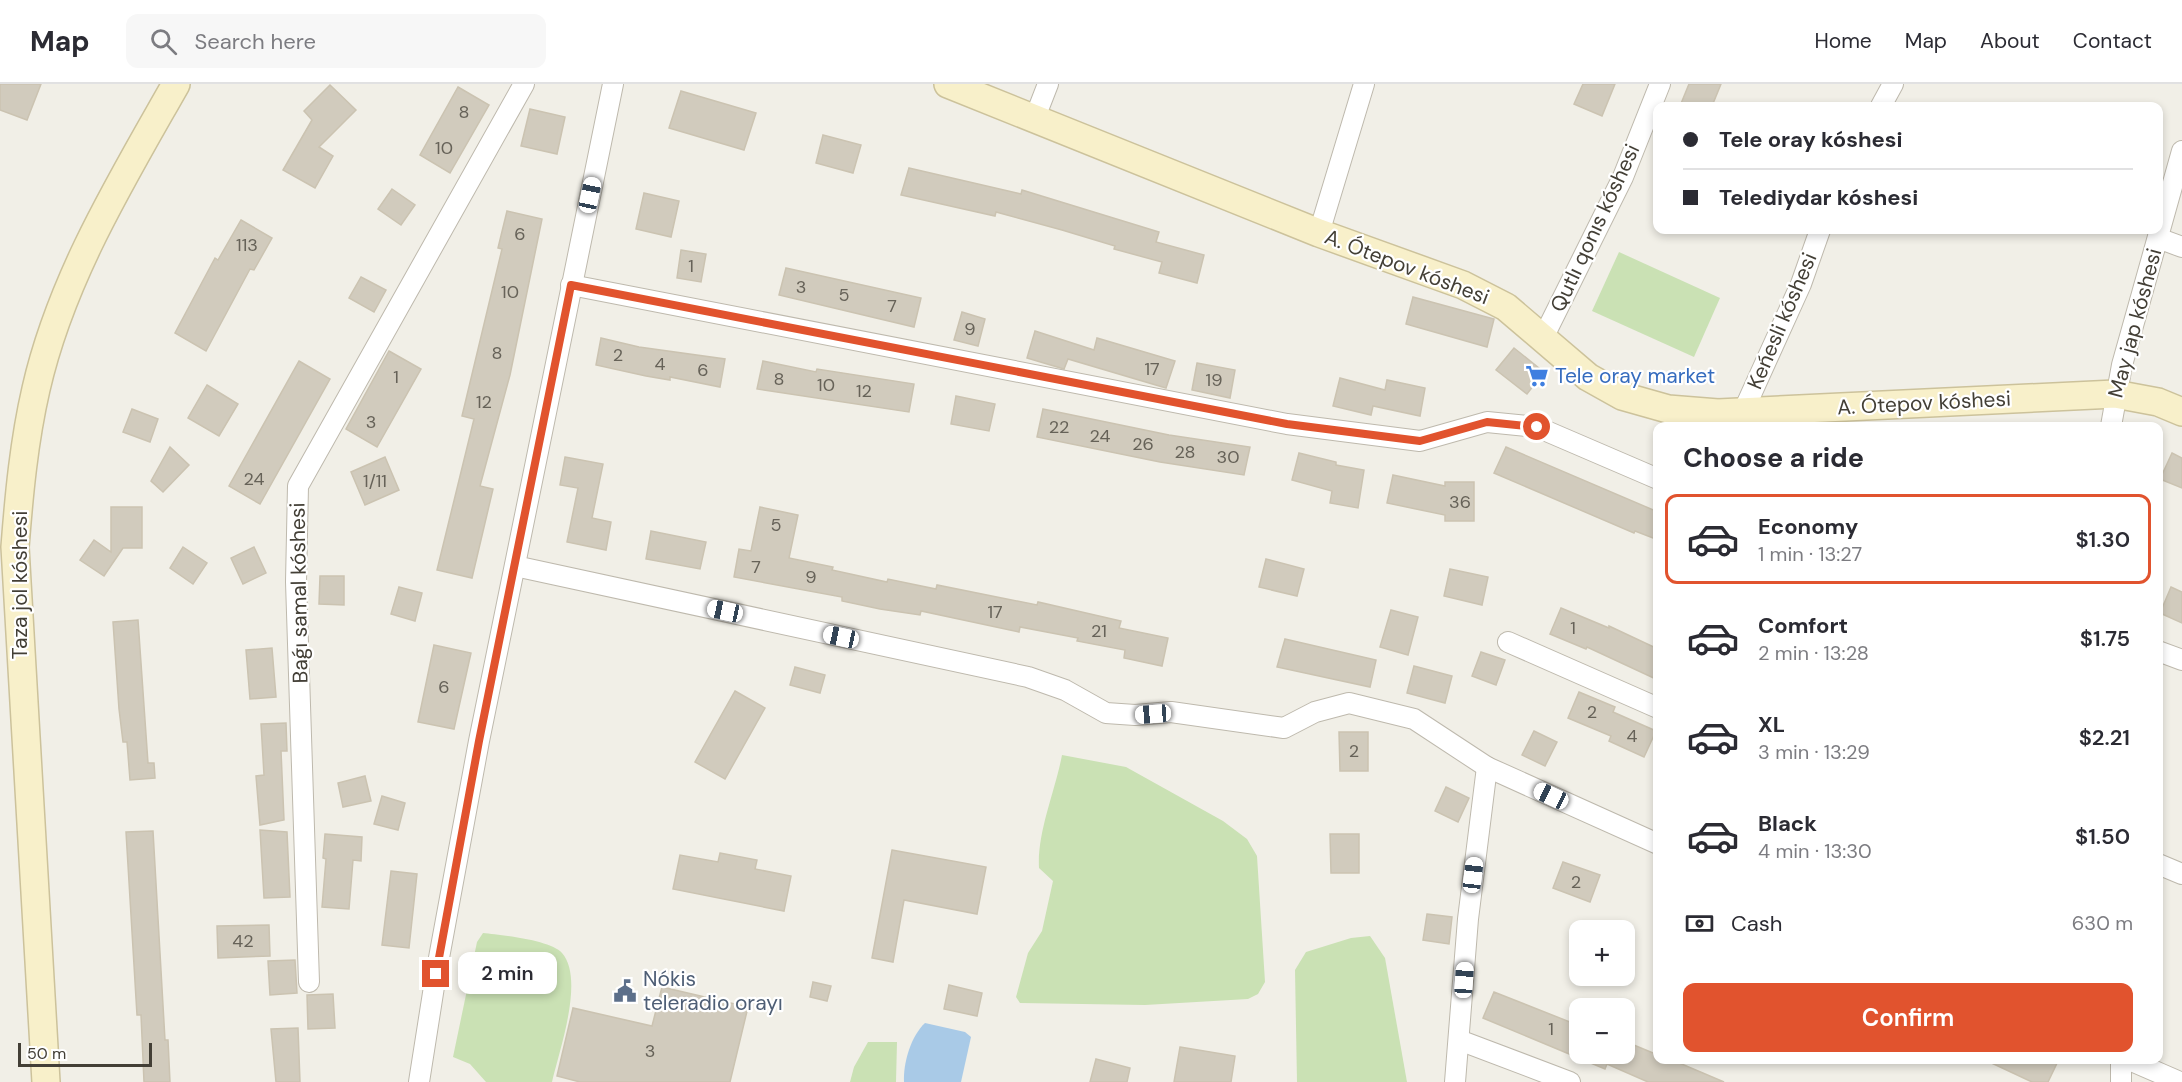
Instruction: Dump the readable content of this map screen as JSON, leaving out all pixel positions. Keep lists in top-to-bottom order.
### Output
{
  "streets": {
    "street": [
      "Qutlı qonıs kóshesi",
      "A. Ótepov kóshesi",
      "Keńesli kóshesi",
      "May jap kóshesi",
      "Taza jol kóshesi",
      "Baǵı samal kóshesi"
    ]
  },
  "crossings": [
    ["Qutlı qonıs kóshesi", "A. Ótepov kóshesi"],
    ["A. Ótepov kóshesi", "Keńesli kóshesi"],
    ["A. Ótepov kóshesi", "May jap kóshesi"]
  ],
  "places": {
    "supermarket": ["Tele oray market"],
    "public building": ["Nókis teleradio orayı"]
  },
  "house_numbers": [
    "8",
    "10",
    "6",
    "113",
    "1",
    "3",
    "10",
    "5",
    "7",
    "9",
    "8",
    "2",
    "4",
    "17",
    "6",
    "1",
    "8",
    "19",
    "10",
    "12",
    "12",
    "3",
    "22",
    "24",
    "26",
    "28",
    "30",
    "24",
    "1/11",
    "36",
    "5",
    "7",
    "9",
    "17",
    "1",
    "21",
    "6",
    "2",
    "4",
    "2",
    "2",
    "42",
    "1",
    "3"
  ],
  "scale_bar": "50 m",
  "page": {
    "header": "Map",
    "search": "Search here",
    "nav": [
      "Home",
      "Map",
      "About",
      "Contact"
    ],
    "banner": ["Tele oray kóshesi", "Telediydar kóshesi"],
    "heading": "Choose a ride",
    "list": [
      {
        "name": "Economy",
        "note": "1 min · 13:27",
        "value": "$1.30"
      },
      {
        "name": "Comfort",
        "note": "2 min · 13:28",
        "value": "$1.75"
      },
      {
        "name": "XL",
        "note": "3 min · 13:29",
        "value": "$2.21"
      },
      {
        "name": "Black",
        "note": "4 min · 13:30",
        "value": "$1.50"
      }
    ],
    "pay": ["Cash", "630 m"],
    "map_buttons": ["+", "−"],
    "bubble": "2 min",
    "buttons": "Confirm",
    "scale": "50 m"
  }
}
